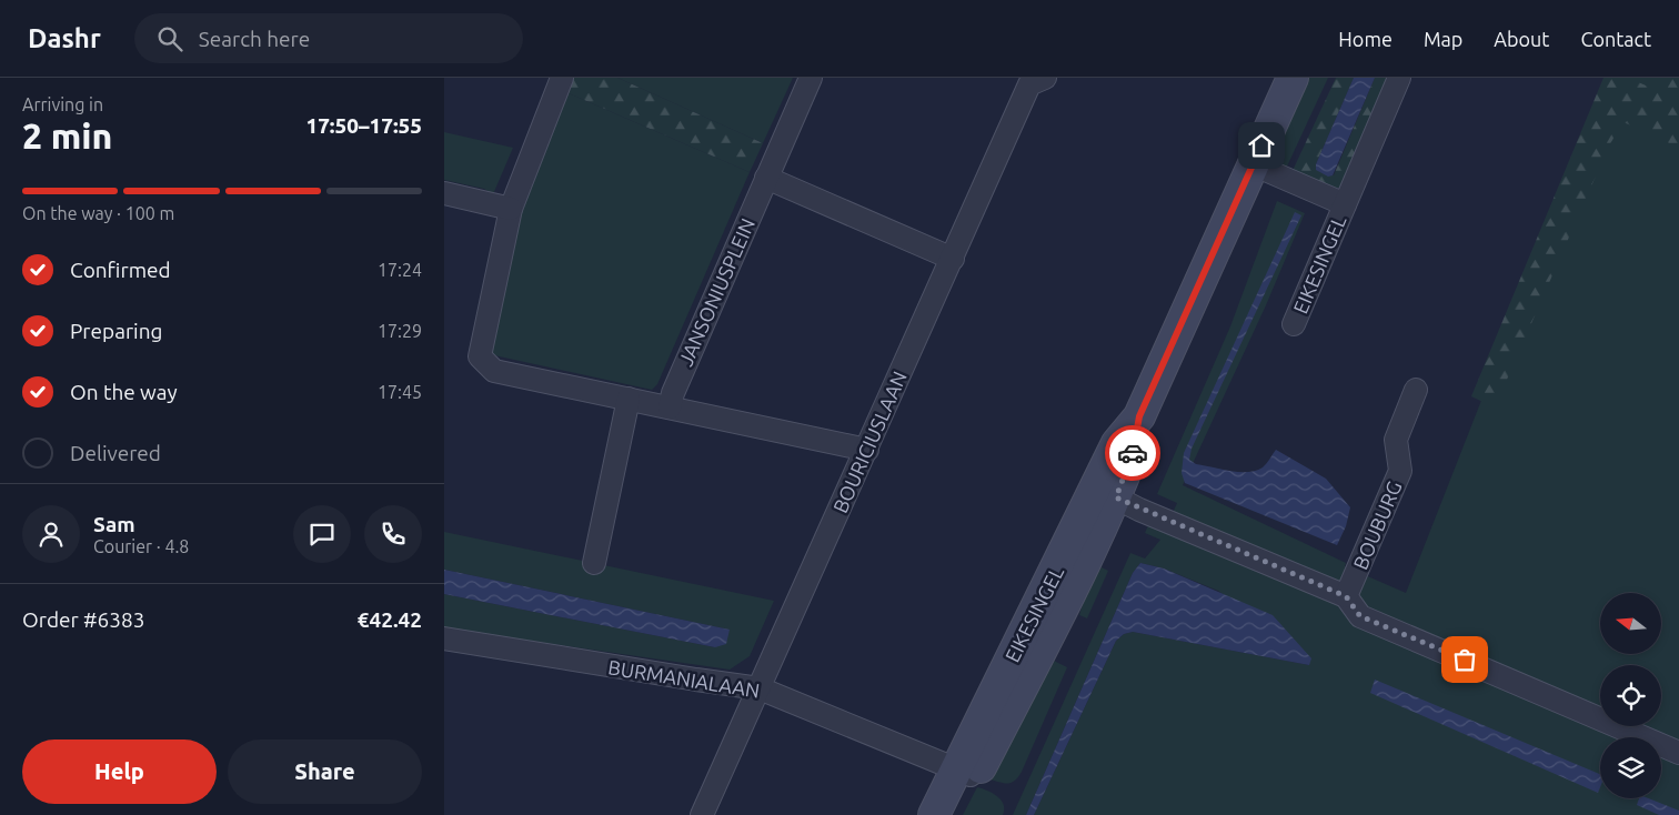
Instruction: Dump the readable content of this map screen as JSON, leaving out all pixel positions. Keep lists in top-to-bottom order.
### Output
{
  "streets": {
    "street": [
      "EIKESINGEL",
      "JANSONIUSPLEIN",
      "BOURICIUSLAAN",
      "BOUBURG",
      "BURMANIALAAN"
    ]
  },
  "crossings": [
    ["EIKESINGEL", "BURMANIALAAN"],
    ["BOURICIUSLAAN", "BURMANIALAAN"]
  ],
  "north": "left",
  "page": {
    "header": "Dashr",
    "search": "Search here",
    "nav": [
      "Home",
      "Map",
      "About",
      "Contact"
    ],
    "heading": ["2 min", "Arriving in", "17:50–17:55"],
    "panel": [
      "Sam",
      "Courier · 4.8",
      "Order #6383",
      "€42.42"
    ],
    "bar": "On the way · 100 m",
    "list": [
      ["Confirmed", "17:24"],
      ["Preparing", "17:29"],
      ["On the way", "17:45"],
      "Delivered"
    ],
    "buttons": ["Help", "Share"]
  }
}
